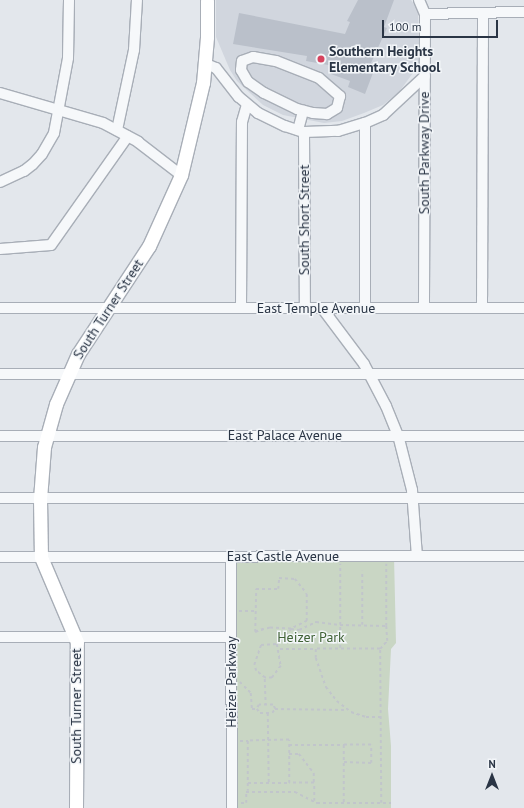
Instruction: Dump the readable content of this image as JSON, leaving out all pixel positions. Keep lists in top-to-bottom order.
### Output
{
  "streets": {
    "main road": ["South Turner Street"],
    "street": [
      "South Parkway Drive",
      "South Short Street",
      "East Temple Avenue",
      "East Palace Avenue",
      "East Castle Avenue",
      "Heizer Parkway"
    ]
  },
  "crossings": [
    ["South Parkway Drive", "East Temple Avenue"],
    ["South Short Street", "East Temple Avenue"],
    ["East Temple Avenue", "South Turner Street"],
    ["South Turner Street", "East Palace Avenue"],
    ["South Turner Street", "East Castle Avenue"],
    ["East Castle Avenue", "Heizer Parkway"]
  ],
  "parks": ["Heizer Park"],
  "places": ["Southern Heights Elementary School"],
  "scale_bar": "100 m",
  "north": "top"
}
